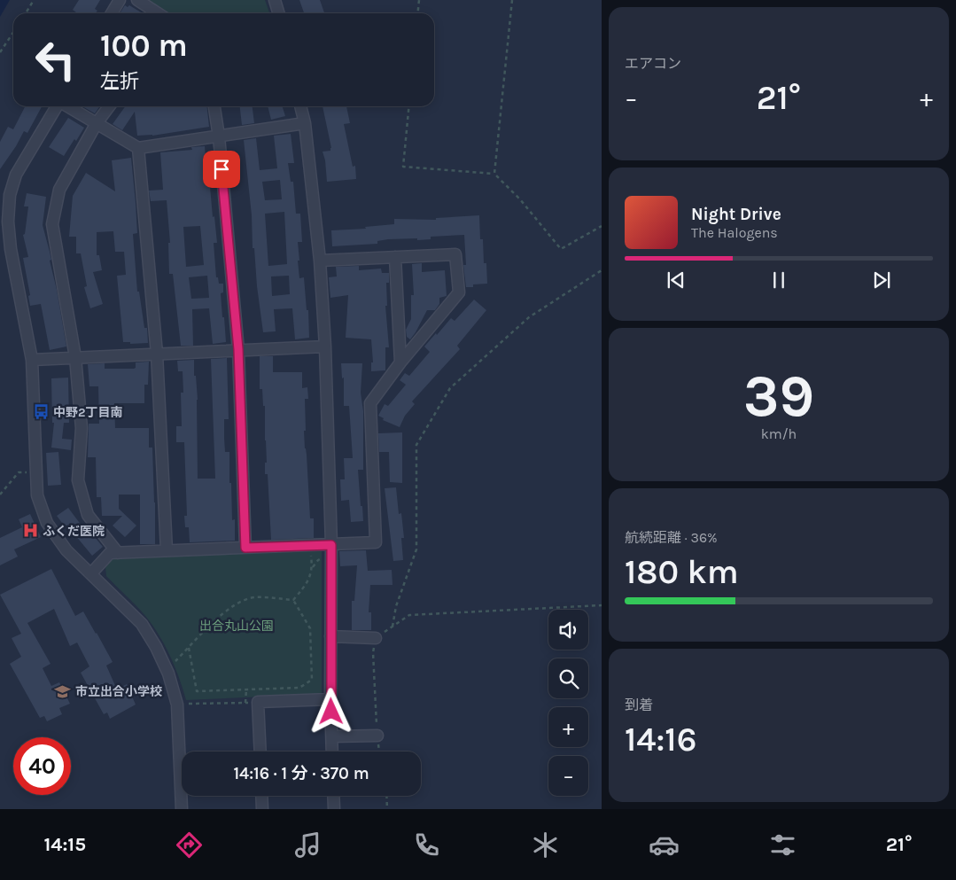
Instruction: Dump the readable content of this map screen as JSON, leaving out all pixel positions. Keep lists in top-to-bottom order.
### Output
{
  "parks": ["出合丸山公園"],
  "places": {
    "bus stop": ["中野2丁目南"],
    "hospital": ["ふくだ医院"],
    "school or university": ["市立出合小学校"]
  },
  "page": {
    "tile": [
      "エアコン",
      ["39", "km/h"],
      ["航続距離 · 36%", "180 km"],
      ["到着", "14:16"]
    ],
    "turn": ["100 m", "左折"],
    "heat": ["−", "21°", "+"],
    "song": ["Night Drive", "The Halogens"],
    "map_buttons": ["+", "−"],
    "limit": "40",
    "trip": "14:16 · 1 分 · 370 m",
    "tabs": ["14:15", "21°"]
  }
}
